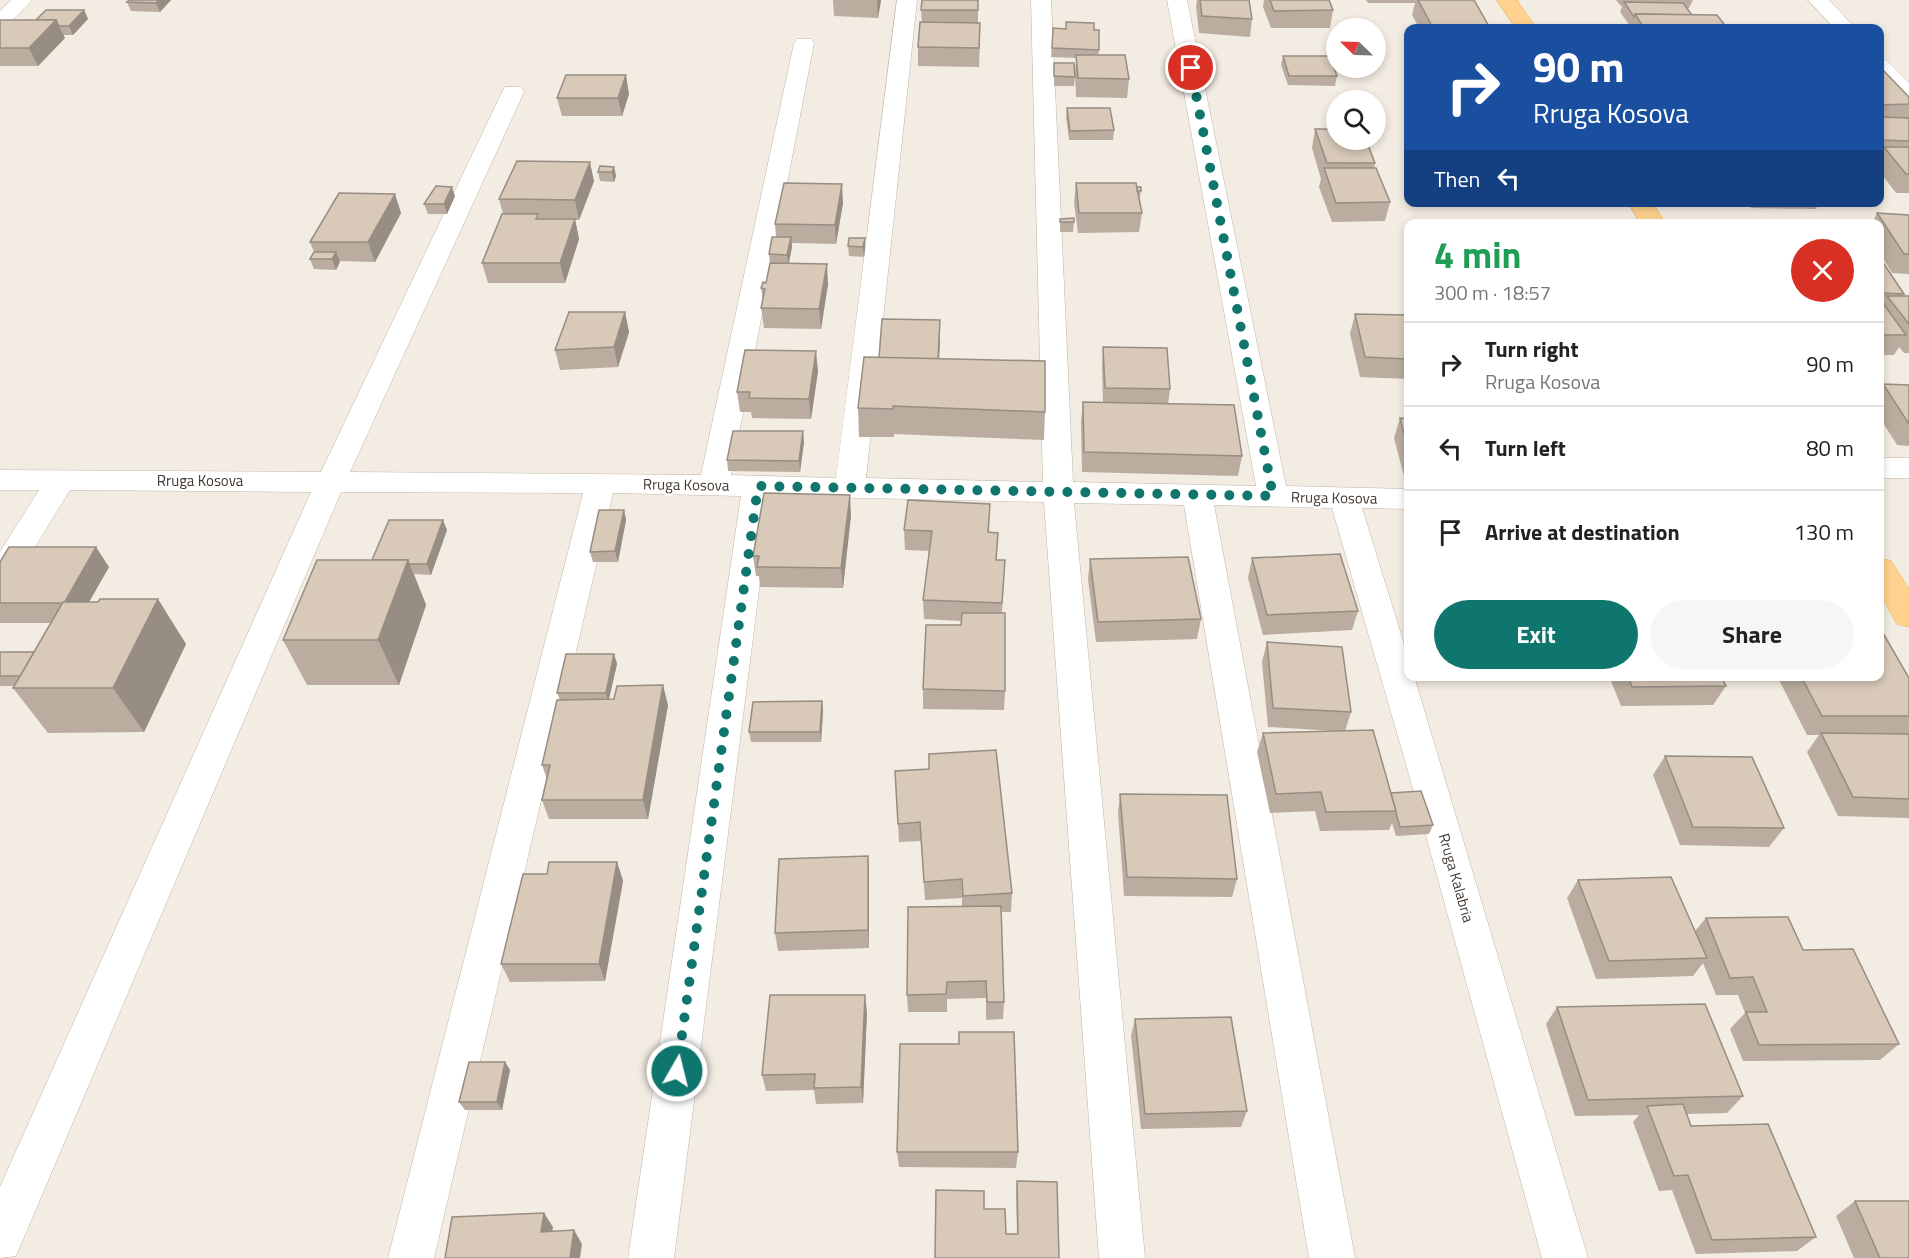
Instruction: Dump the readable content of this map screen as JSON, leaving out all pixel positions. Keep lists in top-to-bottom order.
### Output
{
  "streets": {
    "street": ["Rruga Kosova", "Rruga Kalabria"]
  },
  "crossings": [
    ["Rruga Kosova", "Rruga Kalabria"]
  ],
  "north": "top left",
  "page": {
    "turn": ["90 m", "Rruga Kosova"],
    "then": "Then",
    "heading": ["4 min", "300 m · 18:57"],
    "list": [
      {
        "name": "Turn right",
        "note": "Rruga Kosova",
        "value": "90 m"
      },
      {
        "name": "Turn left",
        "value": "80 m"
      },
      {
        "name": "Arrive at destination",
        "value": "130 m"
      }
    ],
    "buttons": ["Exit", "Share"]
  }
}
